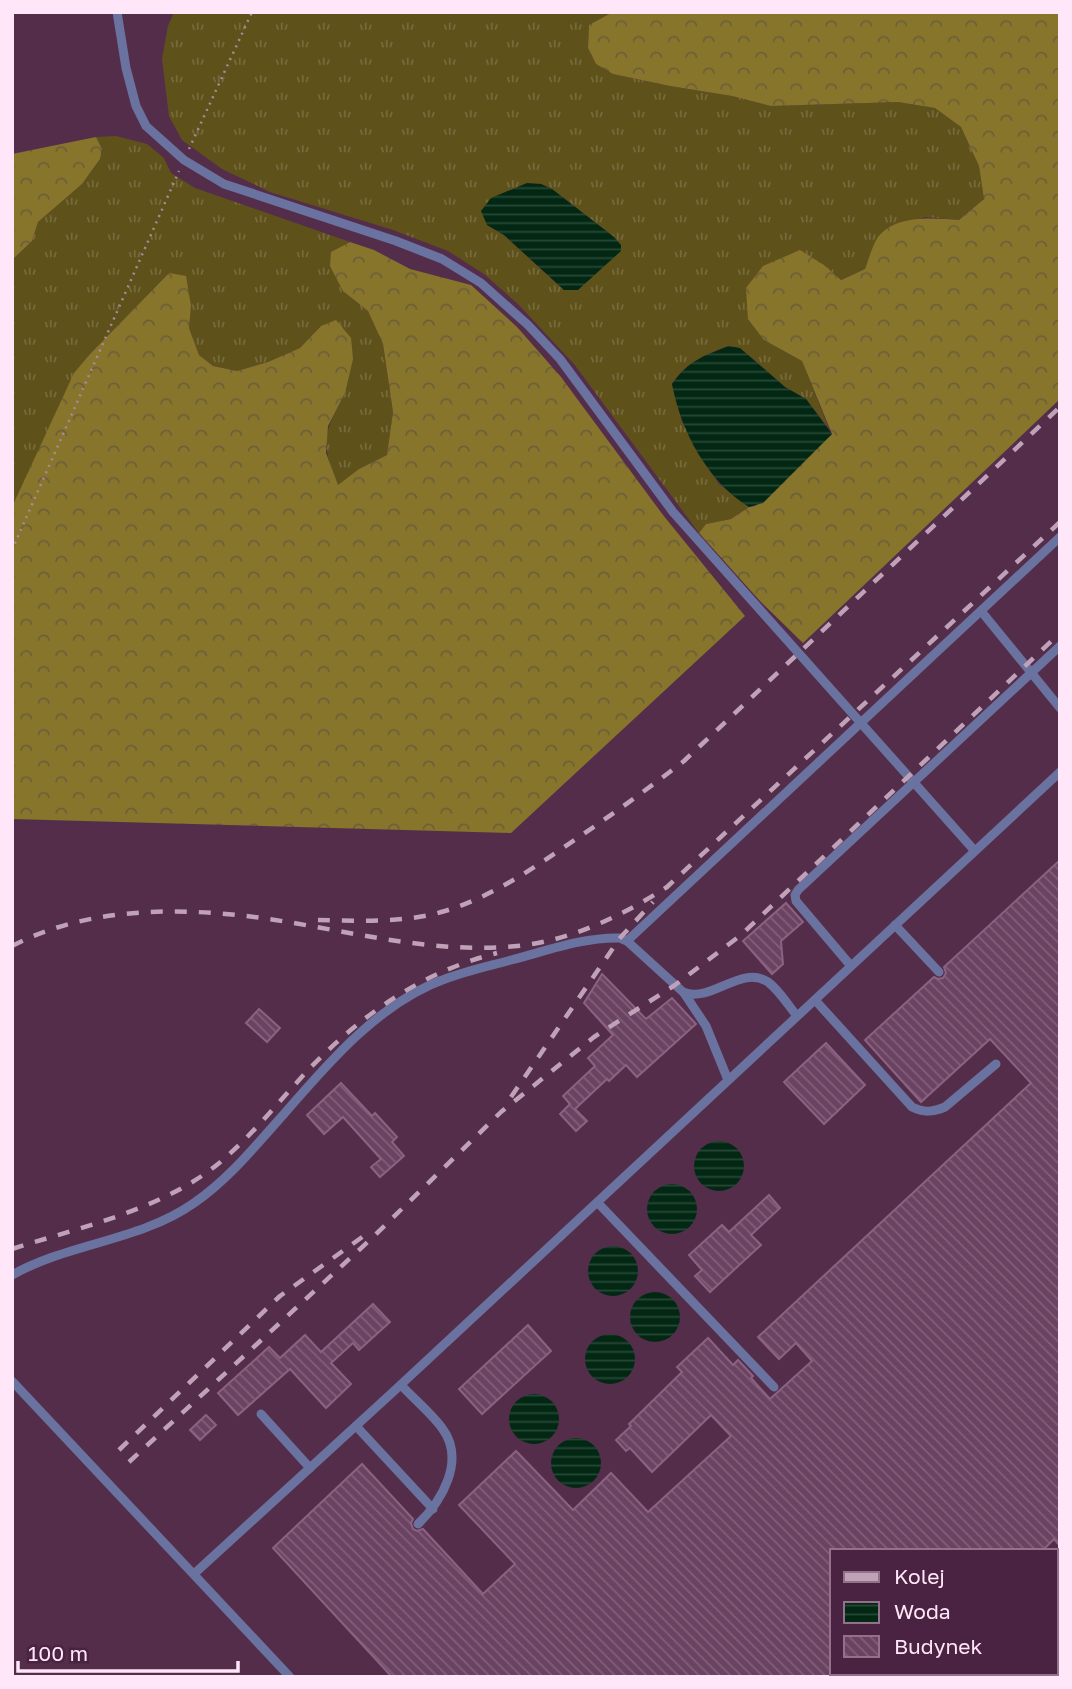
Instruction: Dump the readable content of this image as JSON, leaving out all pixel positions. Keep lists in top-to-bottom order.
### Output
{
  "legend": ["Kolej", "Woda", "Budynek"],
  "scale_bar": "100 m"
}
